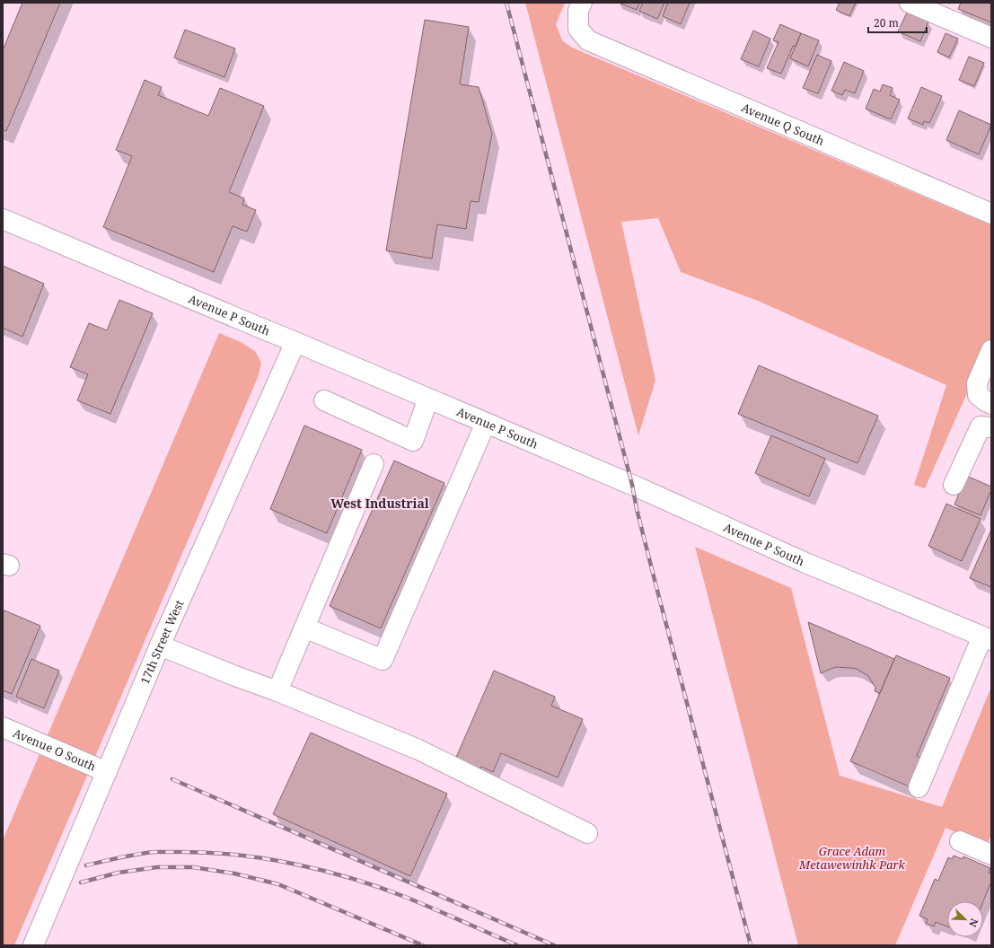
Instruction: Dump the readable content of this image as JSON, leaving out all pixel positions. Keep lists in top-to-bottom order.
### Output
{
  "streets": {
    "street": [
      "Avenue Q South",
      "Avenue P South",
      "17th Street West",
      "Avenue O South"
    ]
  },
  "crossings": [
    ["Avenue P South", "17th Street West"],
    ["17th Street West", "Avenue O South"]
  ],
  "districts": ["West Industrial"],
  "parks": ["Grace Adam Metawewinhk Park"],
  "scale_bar": "20 m",
  "north": "bottom right"
}
